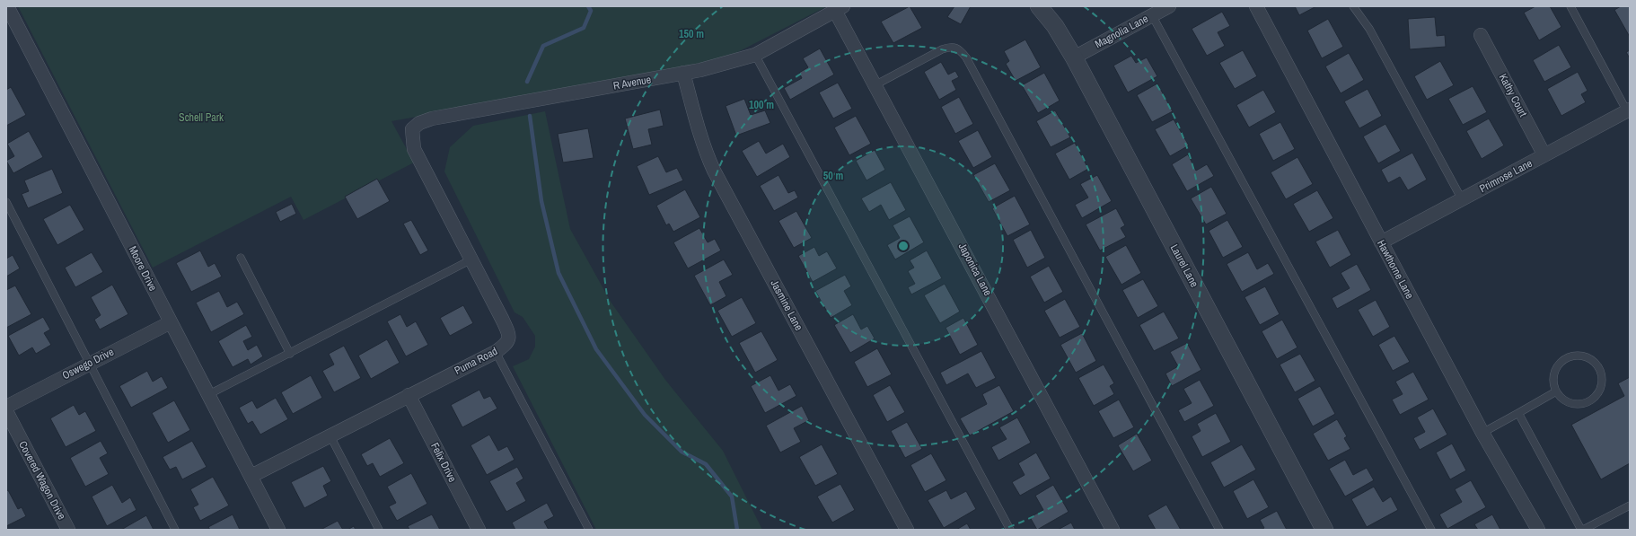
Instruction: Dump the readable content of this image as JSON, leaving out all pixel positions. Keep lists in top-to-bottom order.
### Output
{
  "streets": {
    "street": [
      "Magnolia Lane",
      "R Avenue",
      "Kathy Court",
      "Primrose Lane",
      "Laurel Lane",
      "Moore Drive",
      "Japonica Lane",
      "Hawthorne Lane",
      "Jasmine Lane",
      "Puma Road",
      "Oswego Drive",
      "Felix Drive",
      "Covered Wagon Drive"
    ]
  },
  "crossings": [
    ["Magnolia Lane", "Laurel Lane"],
    ["R Avenue", "Japonica Lane"],
    ["R Avenue", "Jasmine Lane"],
    ["R Avenue", "Puma Road"],
    ["Kathy Court", "Primrose Lane"],
    ["Primrose Lane", "Hawthorne Lane"],
    ["Moore Drive", "Puma Road"],
    ["Moore Drive", "Oswego Drive"],
    ["Puma Road", "Felix Drive"]
  ],
  "parks": ["Schell Park"],
  "rings": ["150 m", "100 m", "50 m"]
}
